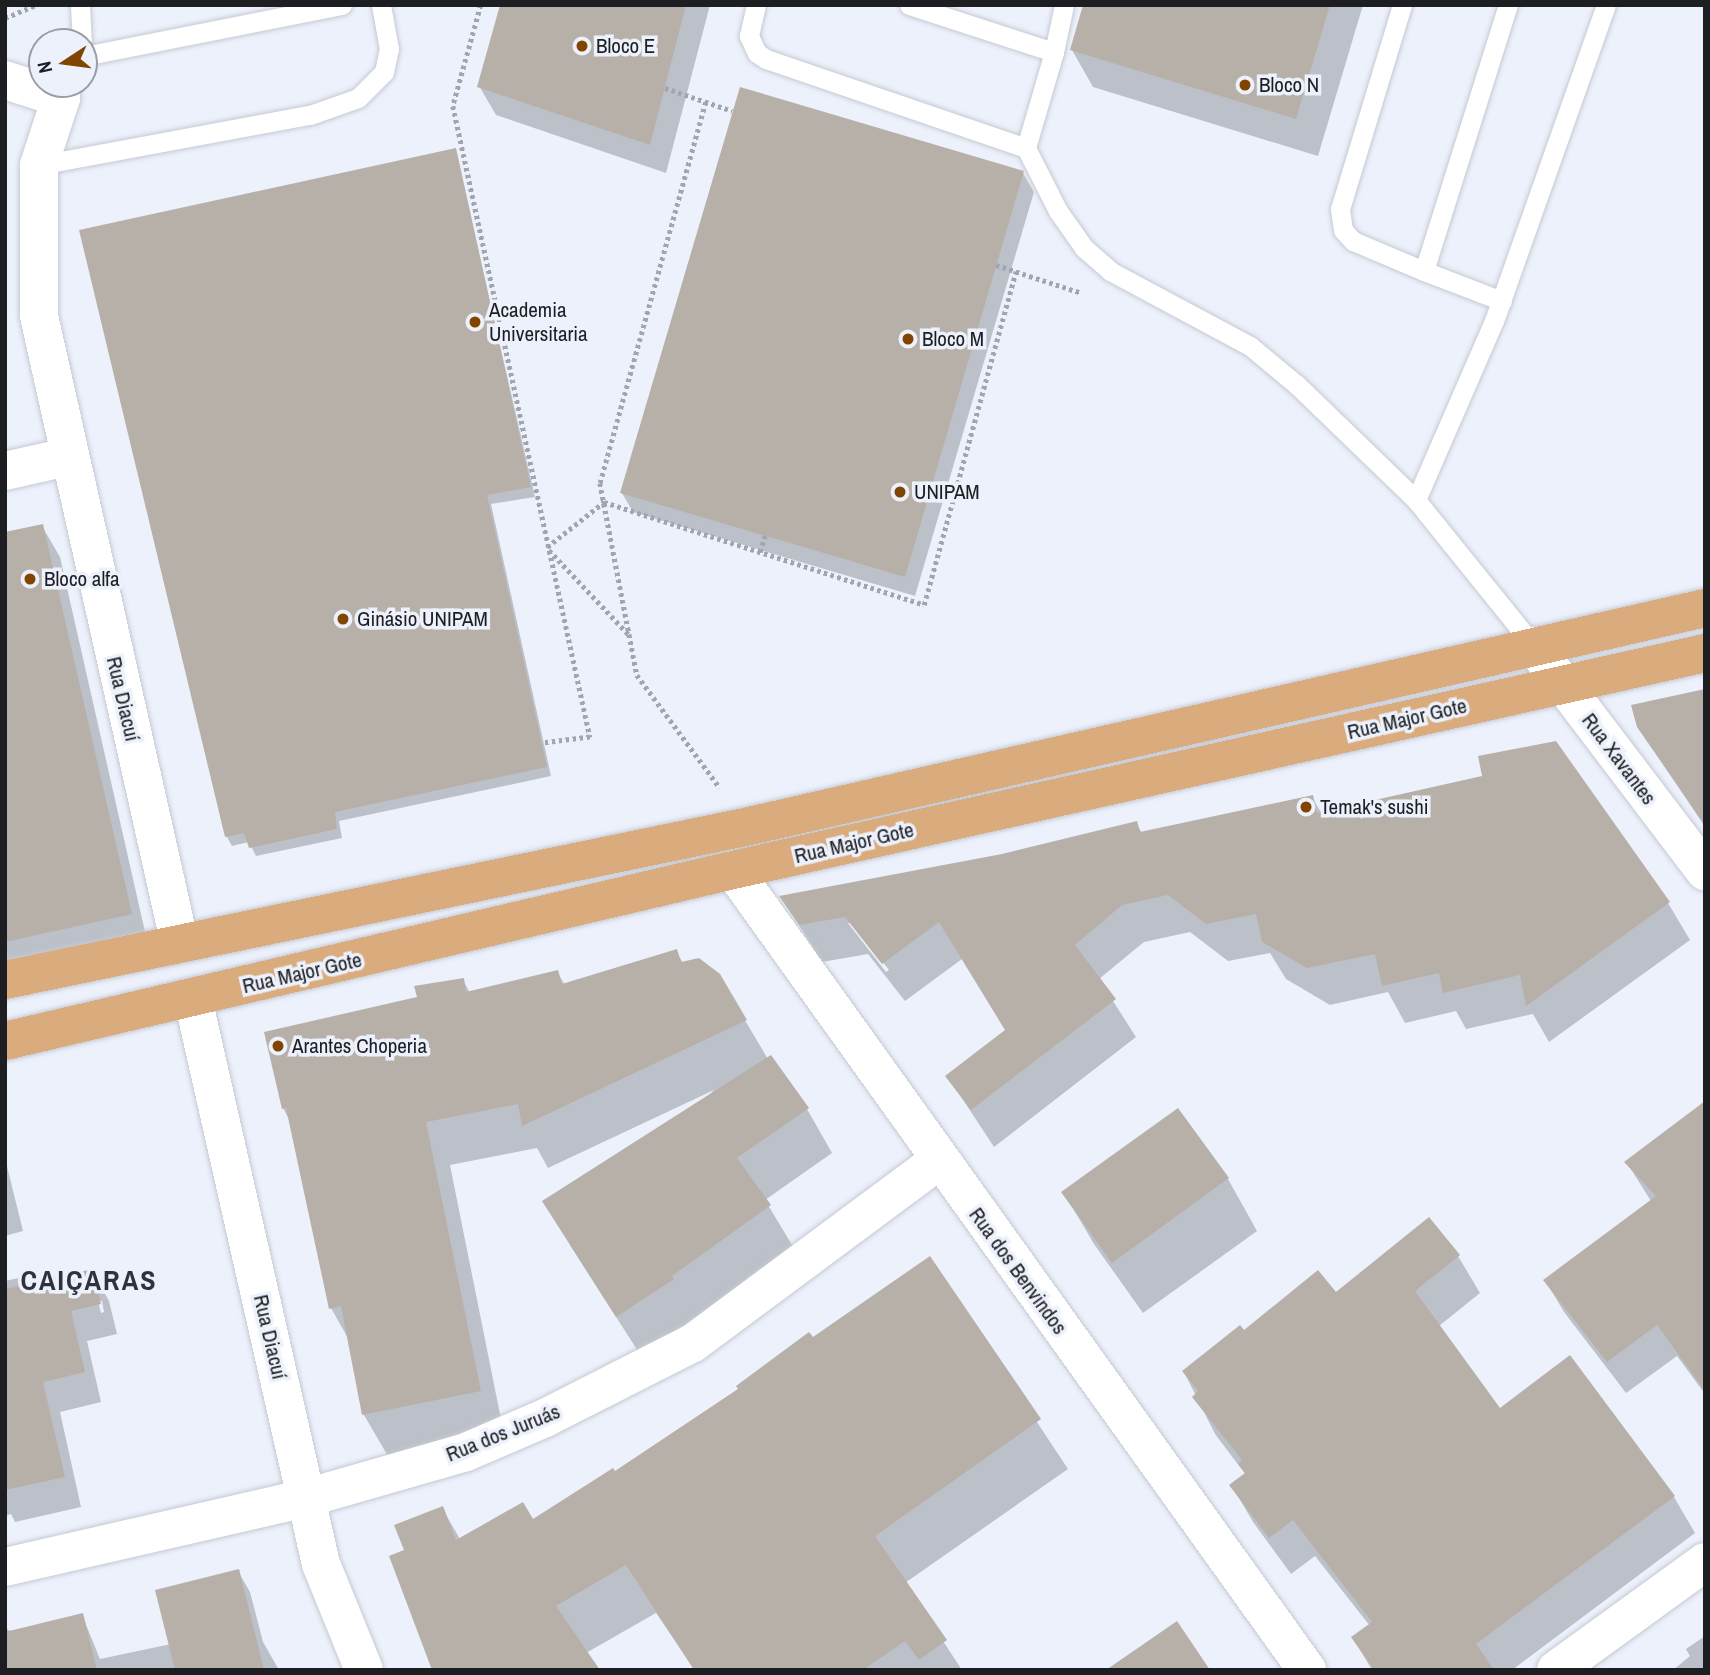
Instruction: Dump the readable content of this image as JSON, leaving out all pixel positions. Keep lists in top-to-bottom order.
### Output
{
  "streets": {
    "main road": ["Rua Major Gote"],
    "street": [
      "Rua Diacuí",
      "Rua Xavantes",
      "Rua dos Benvindos",
      "Rua dos Juruás"
    ]
  },
  "crossings": [
    ["Rua Diacuí", "Rua Major Gote"],
    ["Rua Diacuí", "Rua dos Juruás"],
    ["Rua Major Gote", "Rua Xavantes"],
    ["Rua Major Gote", "Rua dos Benvindos"],
    ["Rua dos Benvindos", "Rua dos Juruás"]
  ],
  "districts": ["CAIÇARAS"],
  "places": [
    "Bloco E",
    "Bloco N",
    "Academia Universitaria",
    "Bloco M",
    "UNIPAM",
    "Bloco alfa",
    "Ginásio UNIPAM",
    "Temak's sushi",
    "Arantes Choperia"
  ],
  "north": "left"
}
